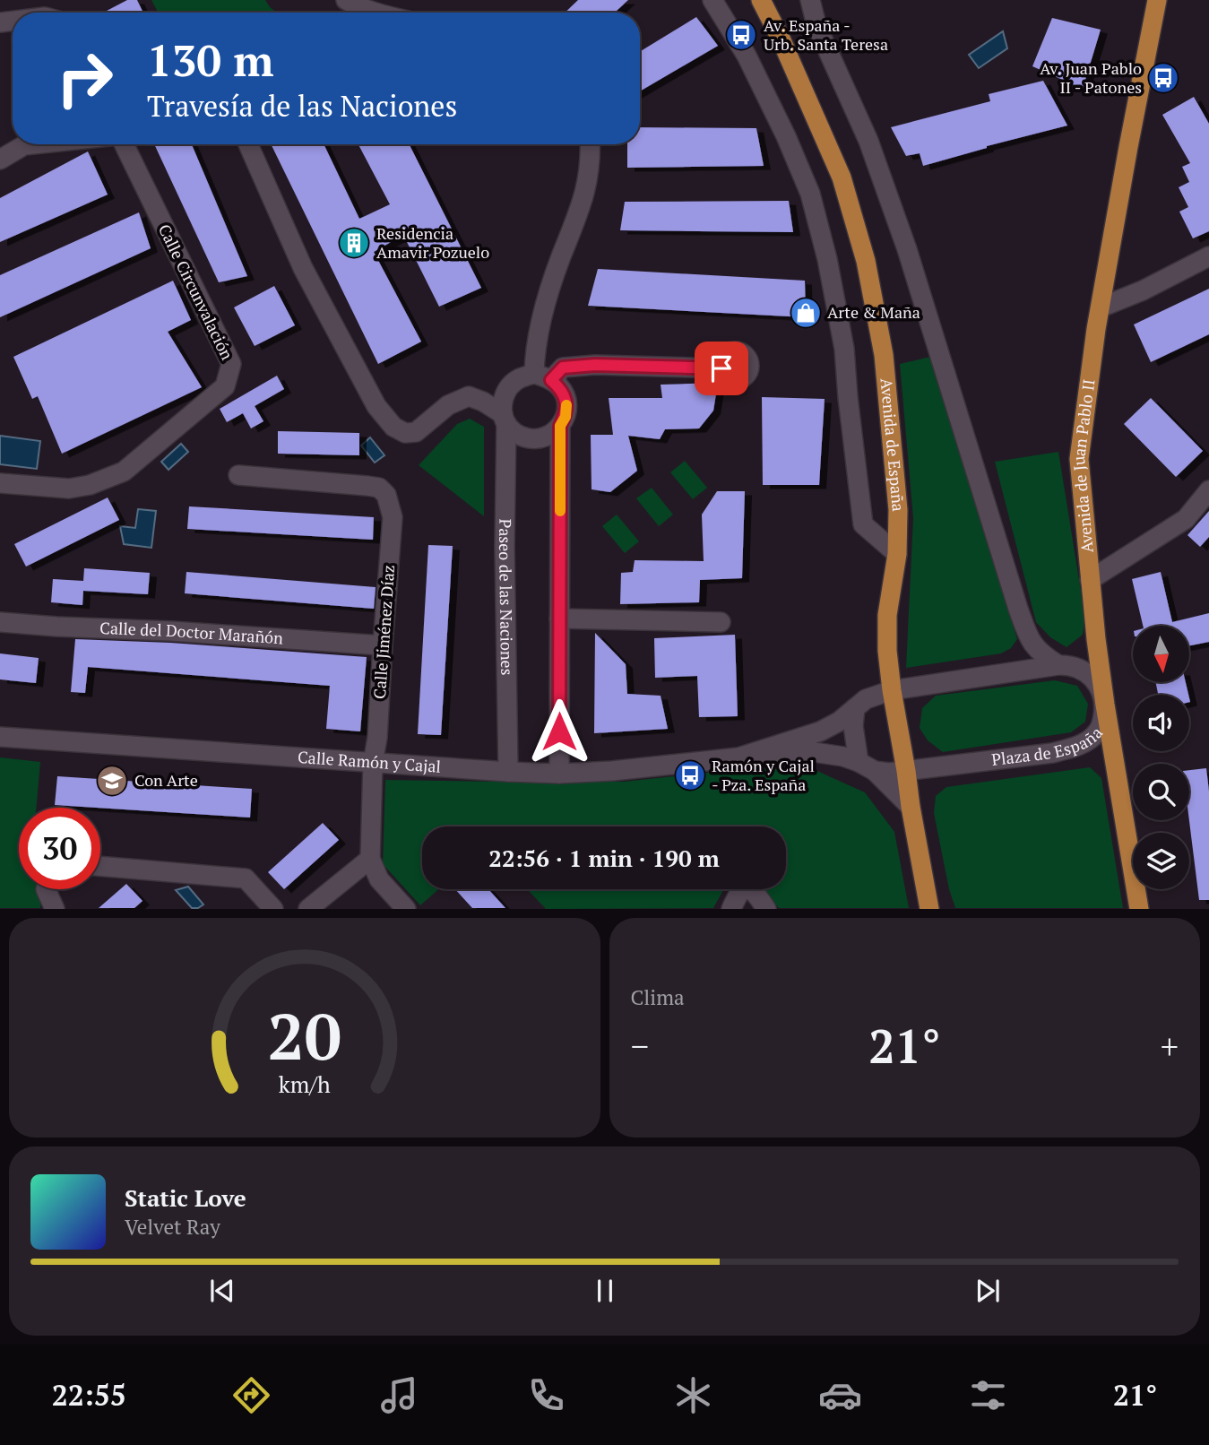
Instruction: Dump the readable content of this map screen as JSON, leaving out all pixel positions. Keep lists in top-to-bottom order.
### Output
{
  "streets": {
    "main road": ["Avenida de España", "Avenida de Juan Pablo II"],
    "street": [
      "Calle Circunvalación",
      "Paseo de las Naciones",
      "Calle Jiménez Díaz",
      "Calle del Doctor Marañón",
      "Plaza de España",
      "Calle Ramón y Cajal"
    ]
  },
  "crossings": [
    ["Avenida de España", "Plaza de España"],
    ["Avenida de Juan Pablo II", "Plaza de España"],
    ["Paseo de las Naciones", "Calle Ramón y Cajal"],
    ["Calle Jiménez Díaz", "Calle del Doctor Marañón"],
    ["Calle Jiménez Díaz", "Calle Ramón y Cajal"],
    ["Plaza de España", "Calle Ramón y Cajal"]
  ],
  "places": {
    "bus stop": ["Av. España - Urb. Santa Teresa", "Av. Juan Pablo II - Patones", "Ramón y Cajal - Pza. España"],
    "building": ["Residencia Amavir Pozuelo"],
    "shop": ["Arte & Maña"],
    "school or university": ["Con Arte"]
  },
  "north": "bottom",
  "page": {
    "turn": ["130 m", "Travesía de las Naciones"],
    "limit": "30",
    "trip": "22:56 · 1 min · 190 m",
    "tile": "Clima",
    "heat": ["−", "21°", "+"],
    "song": ["Static Love", "Velvet Ray"],
    "tabs": ["22:55", "21°"],
    "gauge": ["20", "km/h"]
  }
}
